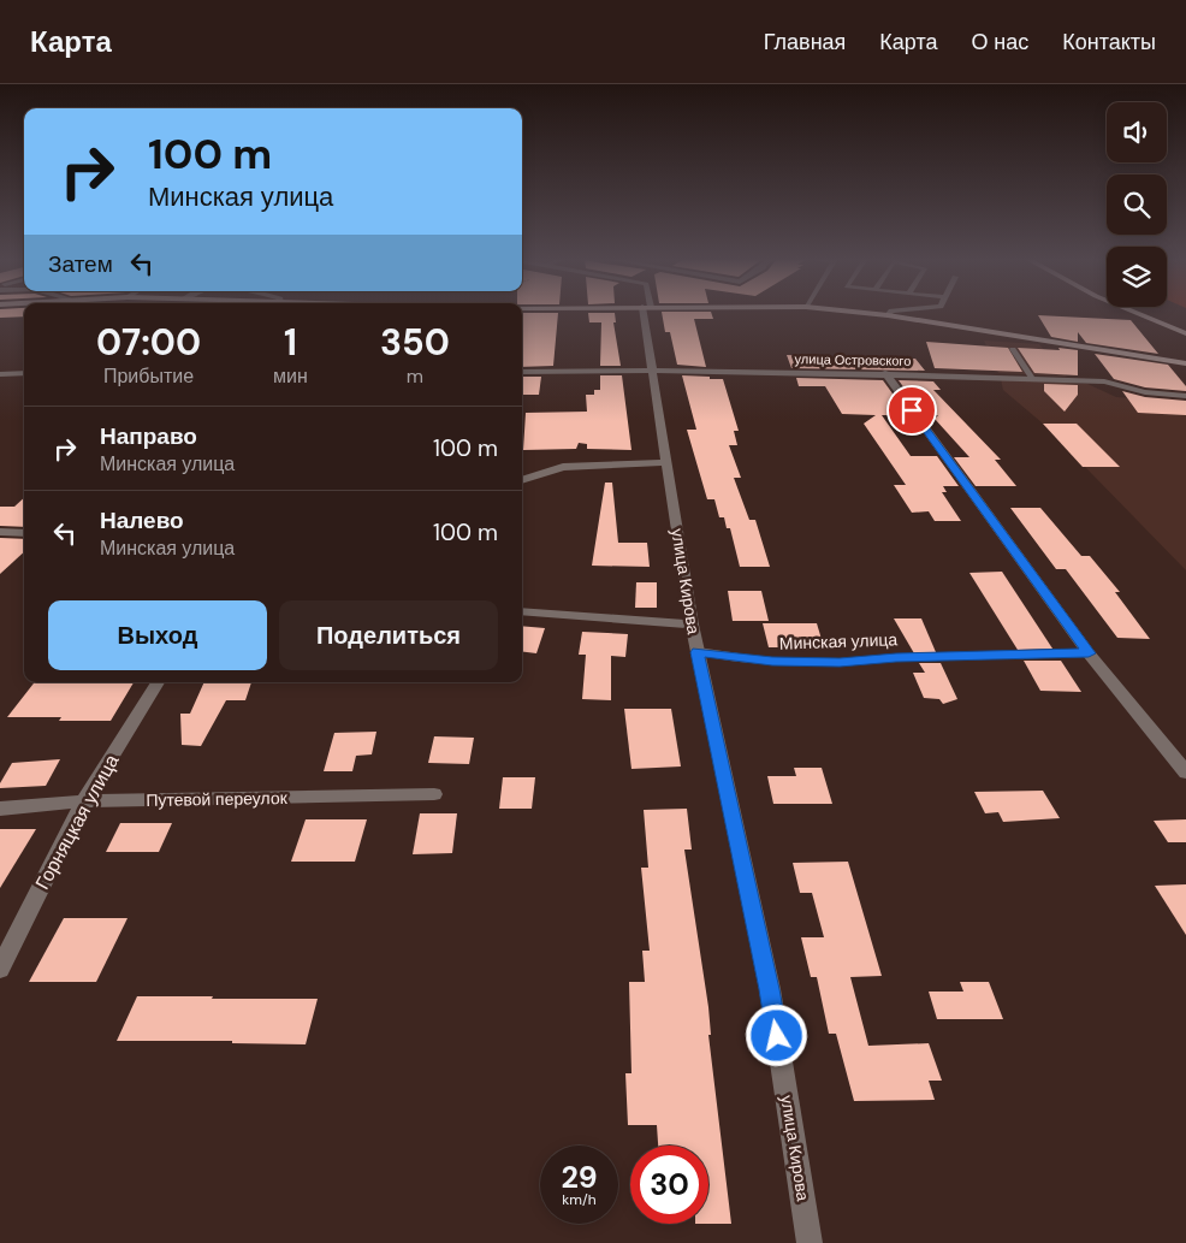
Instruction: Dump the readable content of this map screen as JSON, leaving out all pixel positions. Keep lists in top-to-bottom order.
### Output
{
  "streets": {
    "street": [
      "улица Островского",
      "улица Кирова",
      "Путевой переулок",
      "Горняцкая улица"
    ],
    "lane": ["Минская улица"]
  },
  "crossings": [
    ["улица Островского", "улица Кирова"],
    ["улица Кирова", "Минская улица"],
    ["Путевой переулок", "Горняцкая улица"]
  ],
  "page": {
    "header": "Карта",
    "nav": [
      "Главная",
      "Карта",
      "О нас",
      "Контакты"
    ],
    "turn": ["100 m", "Минская улица"],
    "then": "Затем",
    "eta": [
      "07:00",
      "Прибытие",
      "1",
      "мин",
      "350",
      "m"
    ],
    "list": [
      {
        "name": "Направо",
        "note": "Минская улица",
        "value": "100 m"
      },
      {
        "name": "Налево",
        "note": "Минская улица",
        "value": "100 m"
      }
    ],
    "buttons": ["Выход", "Поделиться"],
    "speed": "29 km/h",
    "limit": "30"
  }
}
